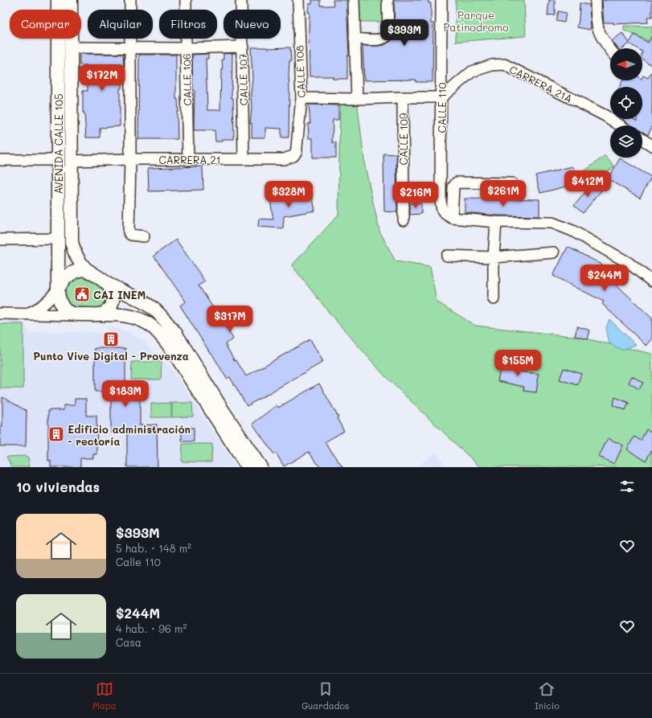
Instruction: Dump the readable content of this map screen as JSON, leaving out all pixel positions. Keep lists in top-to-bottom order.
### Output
{
  "streets": {
    "main road": ["AVENIDA CALLE 105"],
    "street": [
      "CALLE 108",
      "CALLE 106",
      "CALLE 107",
      "CARRERA 21A",
      "CALLE 110",
      "CALLE 109",
      "CARRERA 21"
    ]
  },
  "crossings": [
    ["CALLE 108", "CARRERA 21"],
    ["CALLE 106", "CARRERA 21"],
    ["CALLE 107", "CARRERA 21"],
    ["CARRERA 21A", "CALLE 110"],
    ["AVENIDA CALLE 105", "CARRERA 21"]
  ],
  "parks": ["Parque Patinodromo"],
  "places": {
    "public building": ["CAI INEM"],
    "building": ["Punto Vive Digital - Provenza", "Edificio administración - rectoría"]
  },
  "north": "left",
  "page": {
    "chip": [
      "Comprar",
      "Alquilar",
      "Filtros",
      "Nuevo"
    ],
    "price": [
      "$393M",
      "$172M",
      "$412M",
      "$261M",
      "$328M",
      "$216M",
      "$244M",
      "$317M",
      "$155M",
      "$183M"
    ],
    "heading": "10 viviendas",
    "list": [
      {
        "name": "$393M",
        "note": "5 hab. · 148 m² · Calle 110"
      },
      {
        "name": "$244M",
        "note": "4 hab. · 96 m² · Casa"
      }
    ],
    "tabs": ["Mapa", "Guardados", "Inicio"]
  }
}
